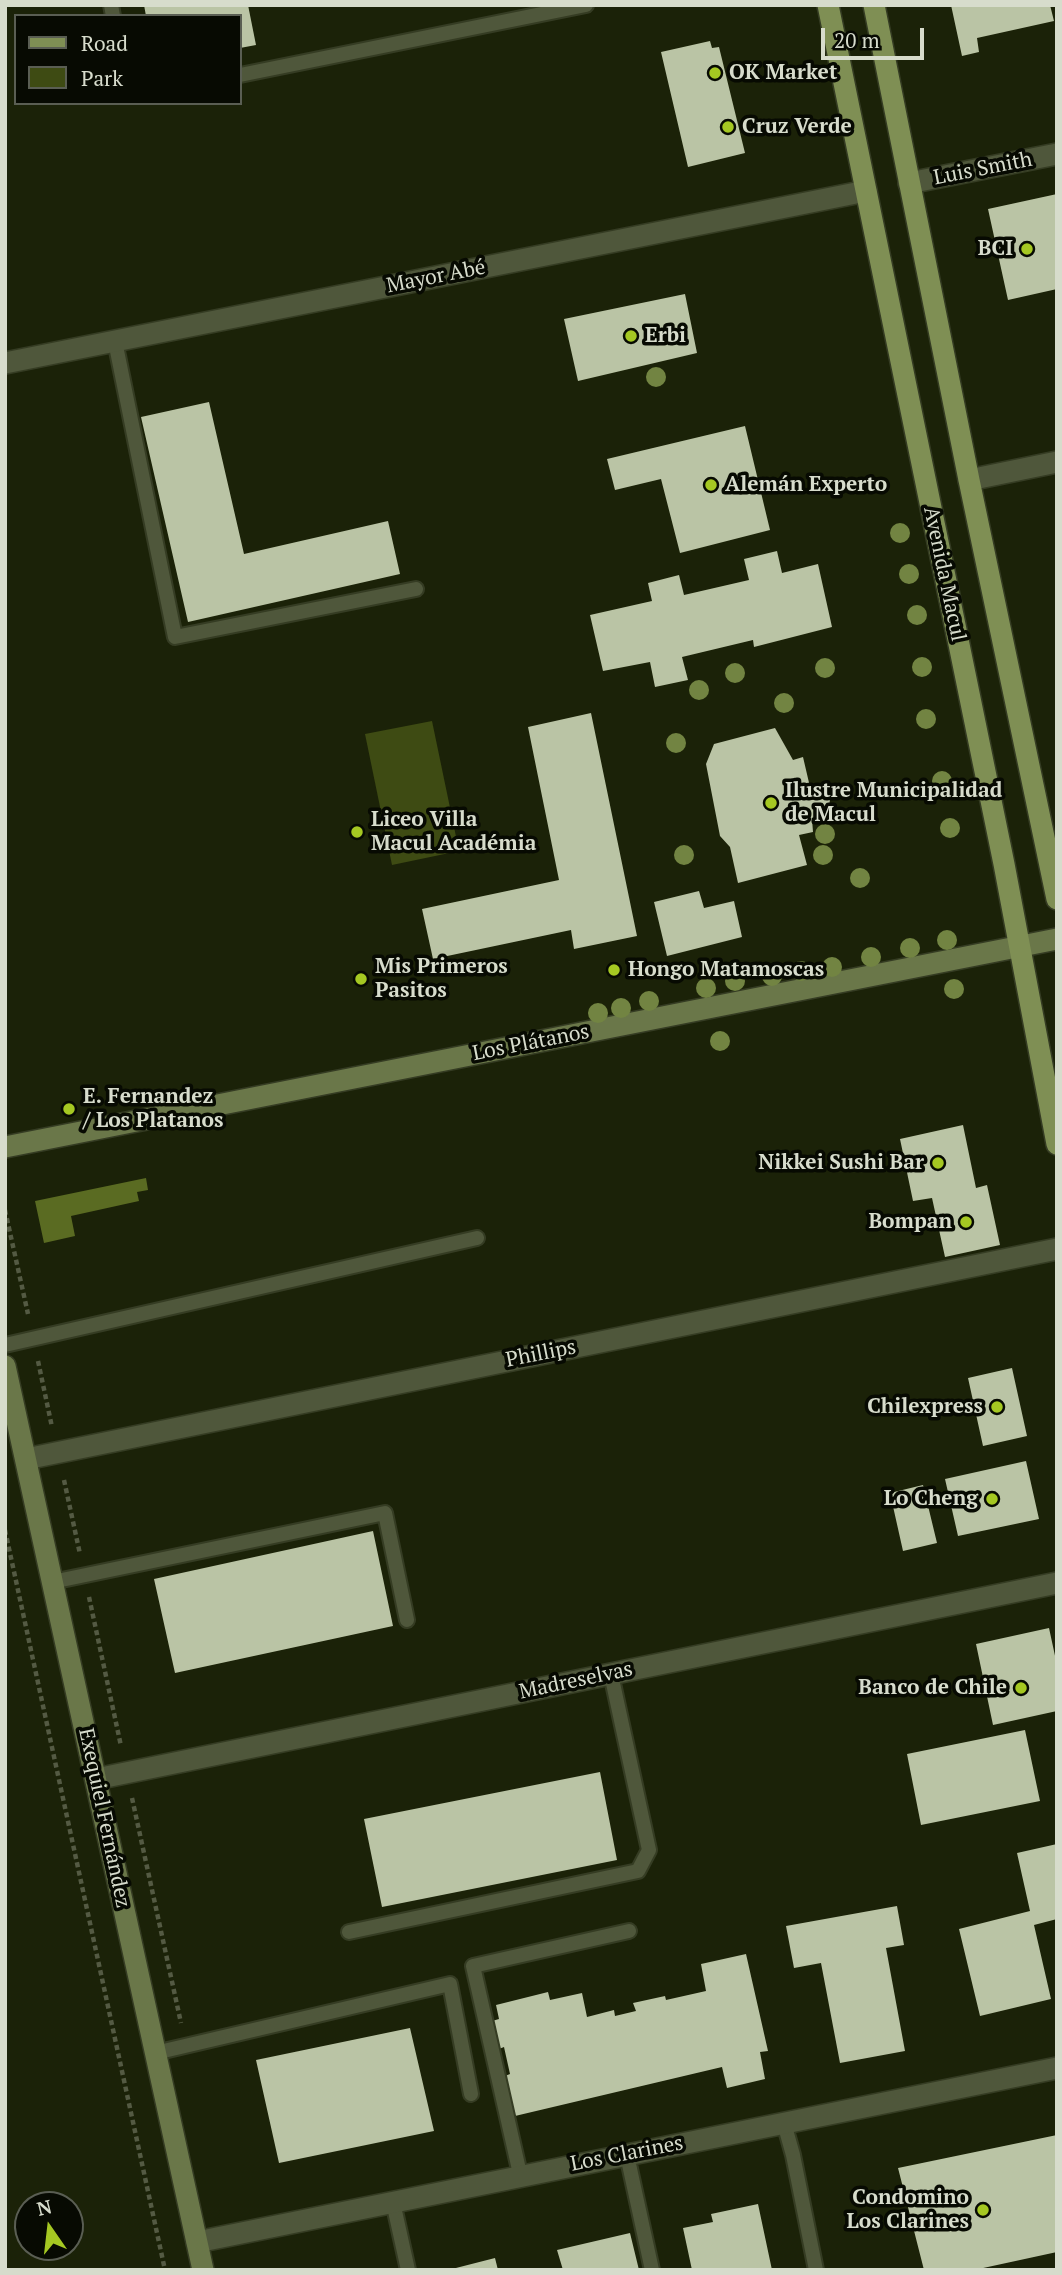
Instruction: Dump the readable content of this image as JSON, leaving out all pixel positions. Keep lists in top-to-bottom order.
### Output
{
  "streets": {
    "main road": ["Avenida Macul"],
    "street": [
      "Luis Smith",
      "Mayor Abé",
      "Los Plátanos",
      "Phillips",
      "Madreselvas",
      "Exequiel Fernández",
      "Los Clarines"
    ]
  },
  "crossings": [
    ["Luis Smith", "Avenida Macul"],
    ["Mayor Abé", "Avenida Macul"],
    ["Avenida Macul", "Los Plátanos"],
    ["Phillips", "Exequiel Fernández"],
    ["Madreselvas", "Exequiel Fernández"],
    ["Exequiel Fernández", "Los Clarines"]
  ],
  "places": [
    "OK Market",
    "Cruz Verde",
    "BCI",
    "Erbi",
    "Alemán Experto",
    "Ilustre Municipalidad de Macul",
    "Liceo Villa Macul Académia",
    "Hongo Matamoscas",
    "Mis Primeros Pasitos",
    "E. Fernandez / Los Platanos",
    "Nikkei Sushi Bar",
    "Bompan",
    "Chilexpress",
    "Lo Cheng",
    "Banco de Chile",
    "Condomino Los Clarines"
  ],
  "legend": ["Road", "Park"],
  "scale_bar": "20 m",
  "north": "top"
}
